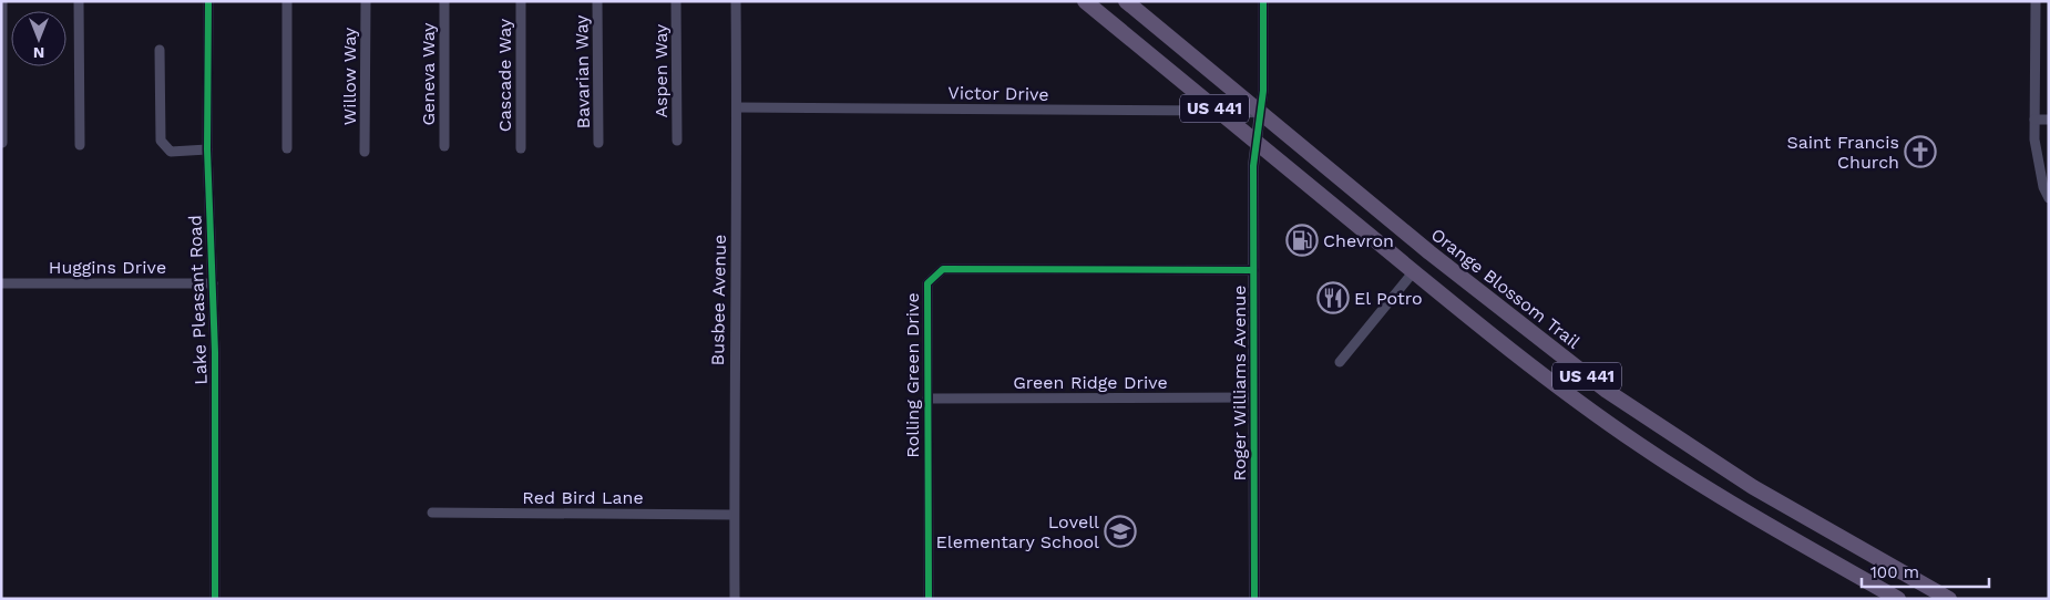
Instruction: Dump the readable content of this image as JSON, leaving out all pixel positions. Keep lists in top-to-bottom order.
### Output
{
  "streets": {
    "main road": ["US 441", "Orange Blossom Trail"],
    "street": [
      "Aspen Way",
      "Bavarian Way",
      "Geneva Way",
      "Cascade Way",
      "Willow Way",
      "Victor Drive",
      "Huggins Drive",
      "Lake Pleasant Road",
      "Busbee Avenue",
      "Rolling Green Drive",
      "Green Ridge Drive",
      "Roger Williams Avenue",
      "Red Bird Lane"
    ]
  },
  "crossings": [
    ["Victor Drive", "US 441"],
    ["Victor Drive", "Orange Blossom Trail"],
    ["Victor Drive", "Busbee Avenue"],
    ["Victor Drive", "Roger Williams Avenue"],
    ["US 441", "Roger Williams Avenue"],
    ["Huggins Drive", "Lake Pleasant Road"],
    ["Orange Blossom Trail", "Roger Williams Avenue"],
    ["Busbee Avenue", "Red Bird Lane"],
    ["Rolling Green Drive", "Green Ridge Drive"],
    ["Rolling Green Drive", "Roger Williams Avenue"],
    ["Green Ridge Drive", "Roger Williams Avenue"]
  ],
  "places": {
    "church": ["Saint Francis Church"],
    "fuel station": ["Chevron"],
    "restaurant": ["El Potro"],
    "school or university": ["Lovell Elementary School"]
  },
  "scale_bar": "100 m",
  "north": "bottom"
}
